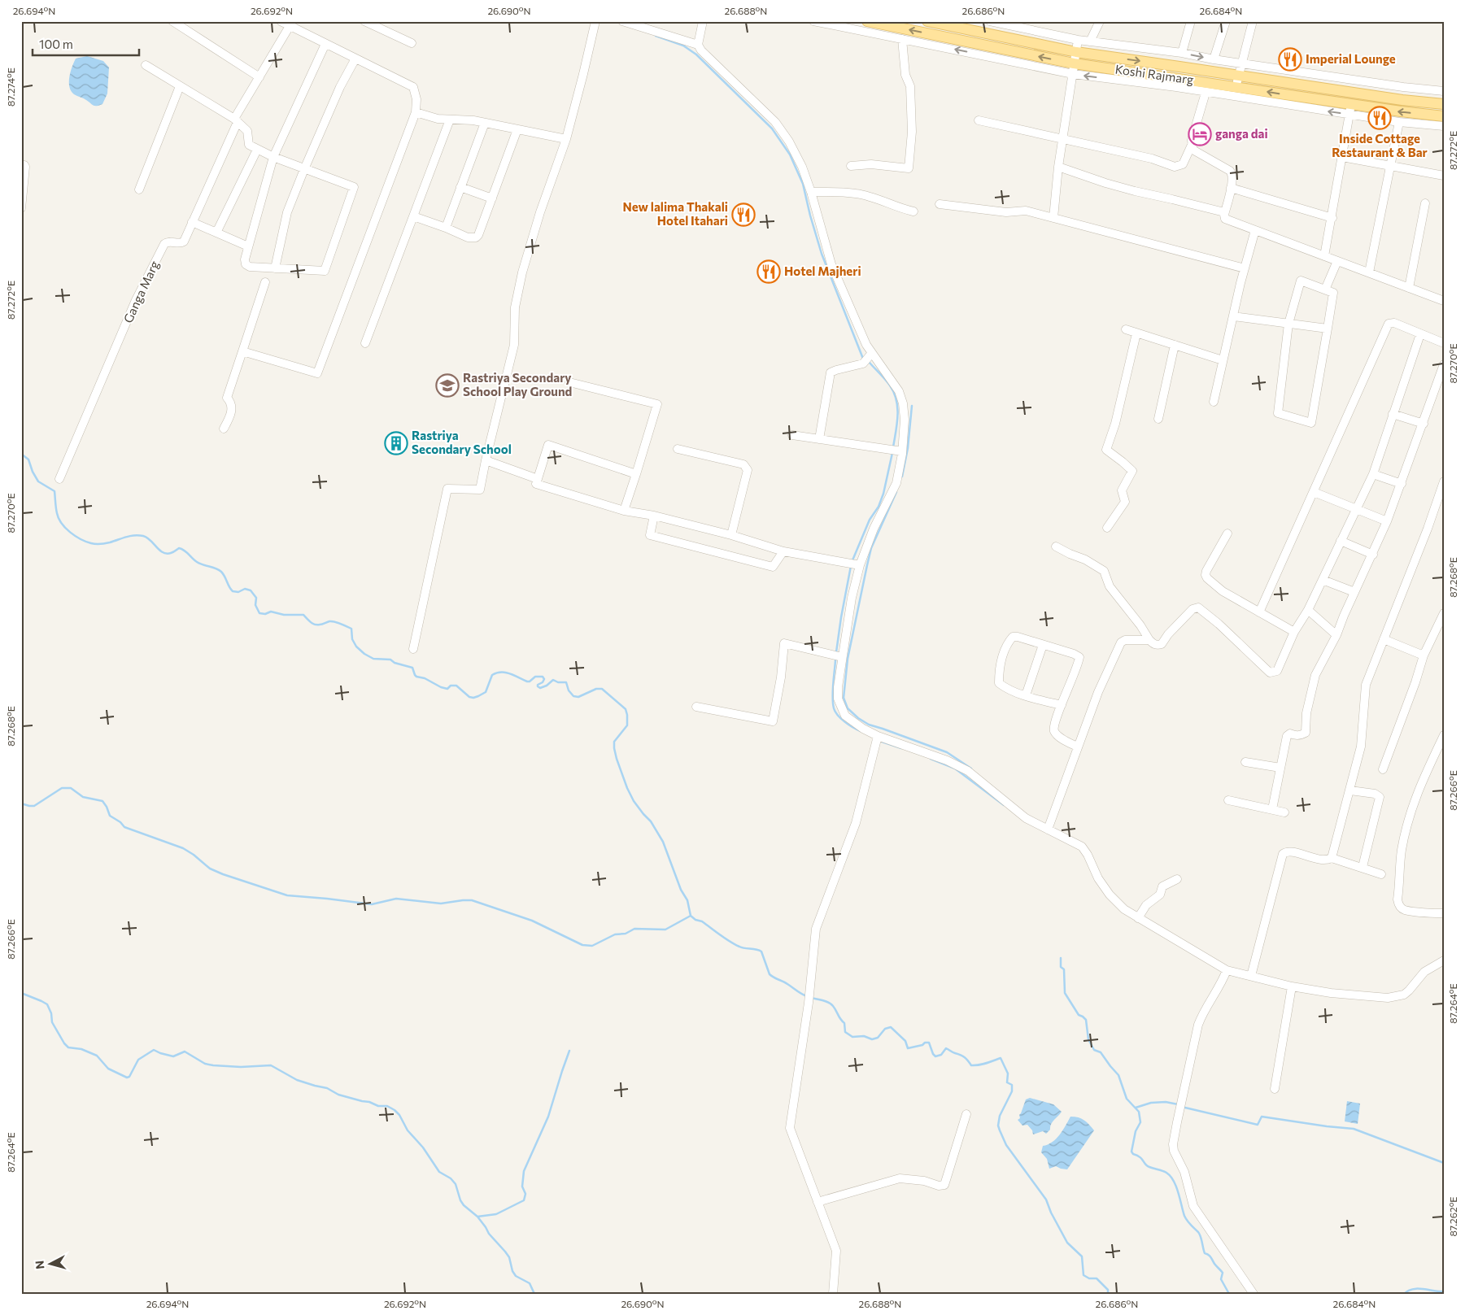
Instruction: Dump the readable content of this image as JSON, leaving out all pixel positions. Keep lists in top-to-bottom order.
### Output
{
  "streets": {
    "main road": ["Koshi Rajmarg"],
    "street": ["Ganga Marg"]
  },
  "places": {
    "restaurant": [
      "Imperial Lounge",
      "Inside Cottage Restaurant & Bar",
      "New lalima Thakali Hotel Itahari",
      "Hotel Majheri"
    ],
    "hotel": ["ganga dai"],
    "school or university": ["Rastriya Secondary School Play Ground"],
    "building": ["Rastriya Secondary School"]
  },
  "scale_bar": "100 m",
  "north": "left",
  "coordinates": [
    "26.694°N",
    "26.692°N",
    "26.690°N",
    "26.688°N",
    "26.686°N",
    "26.684°N",
    "87.274°E",
    "87.272°E",
    "87.270°E",
    "87.268°E",
    "87.266°E",
    "87.264°E",
    "87.262°E"
  ]
}
